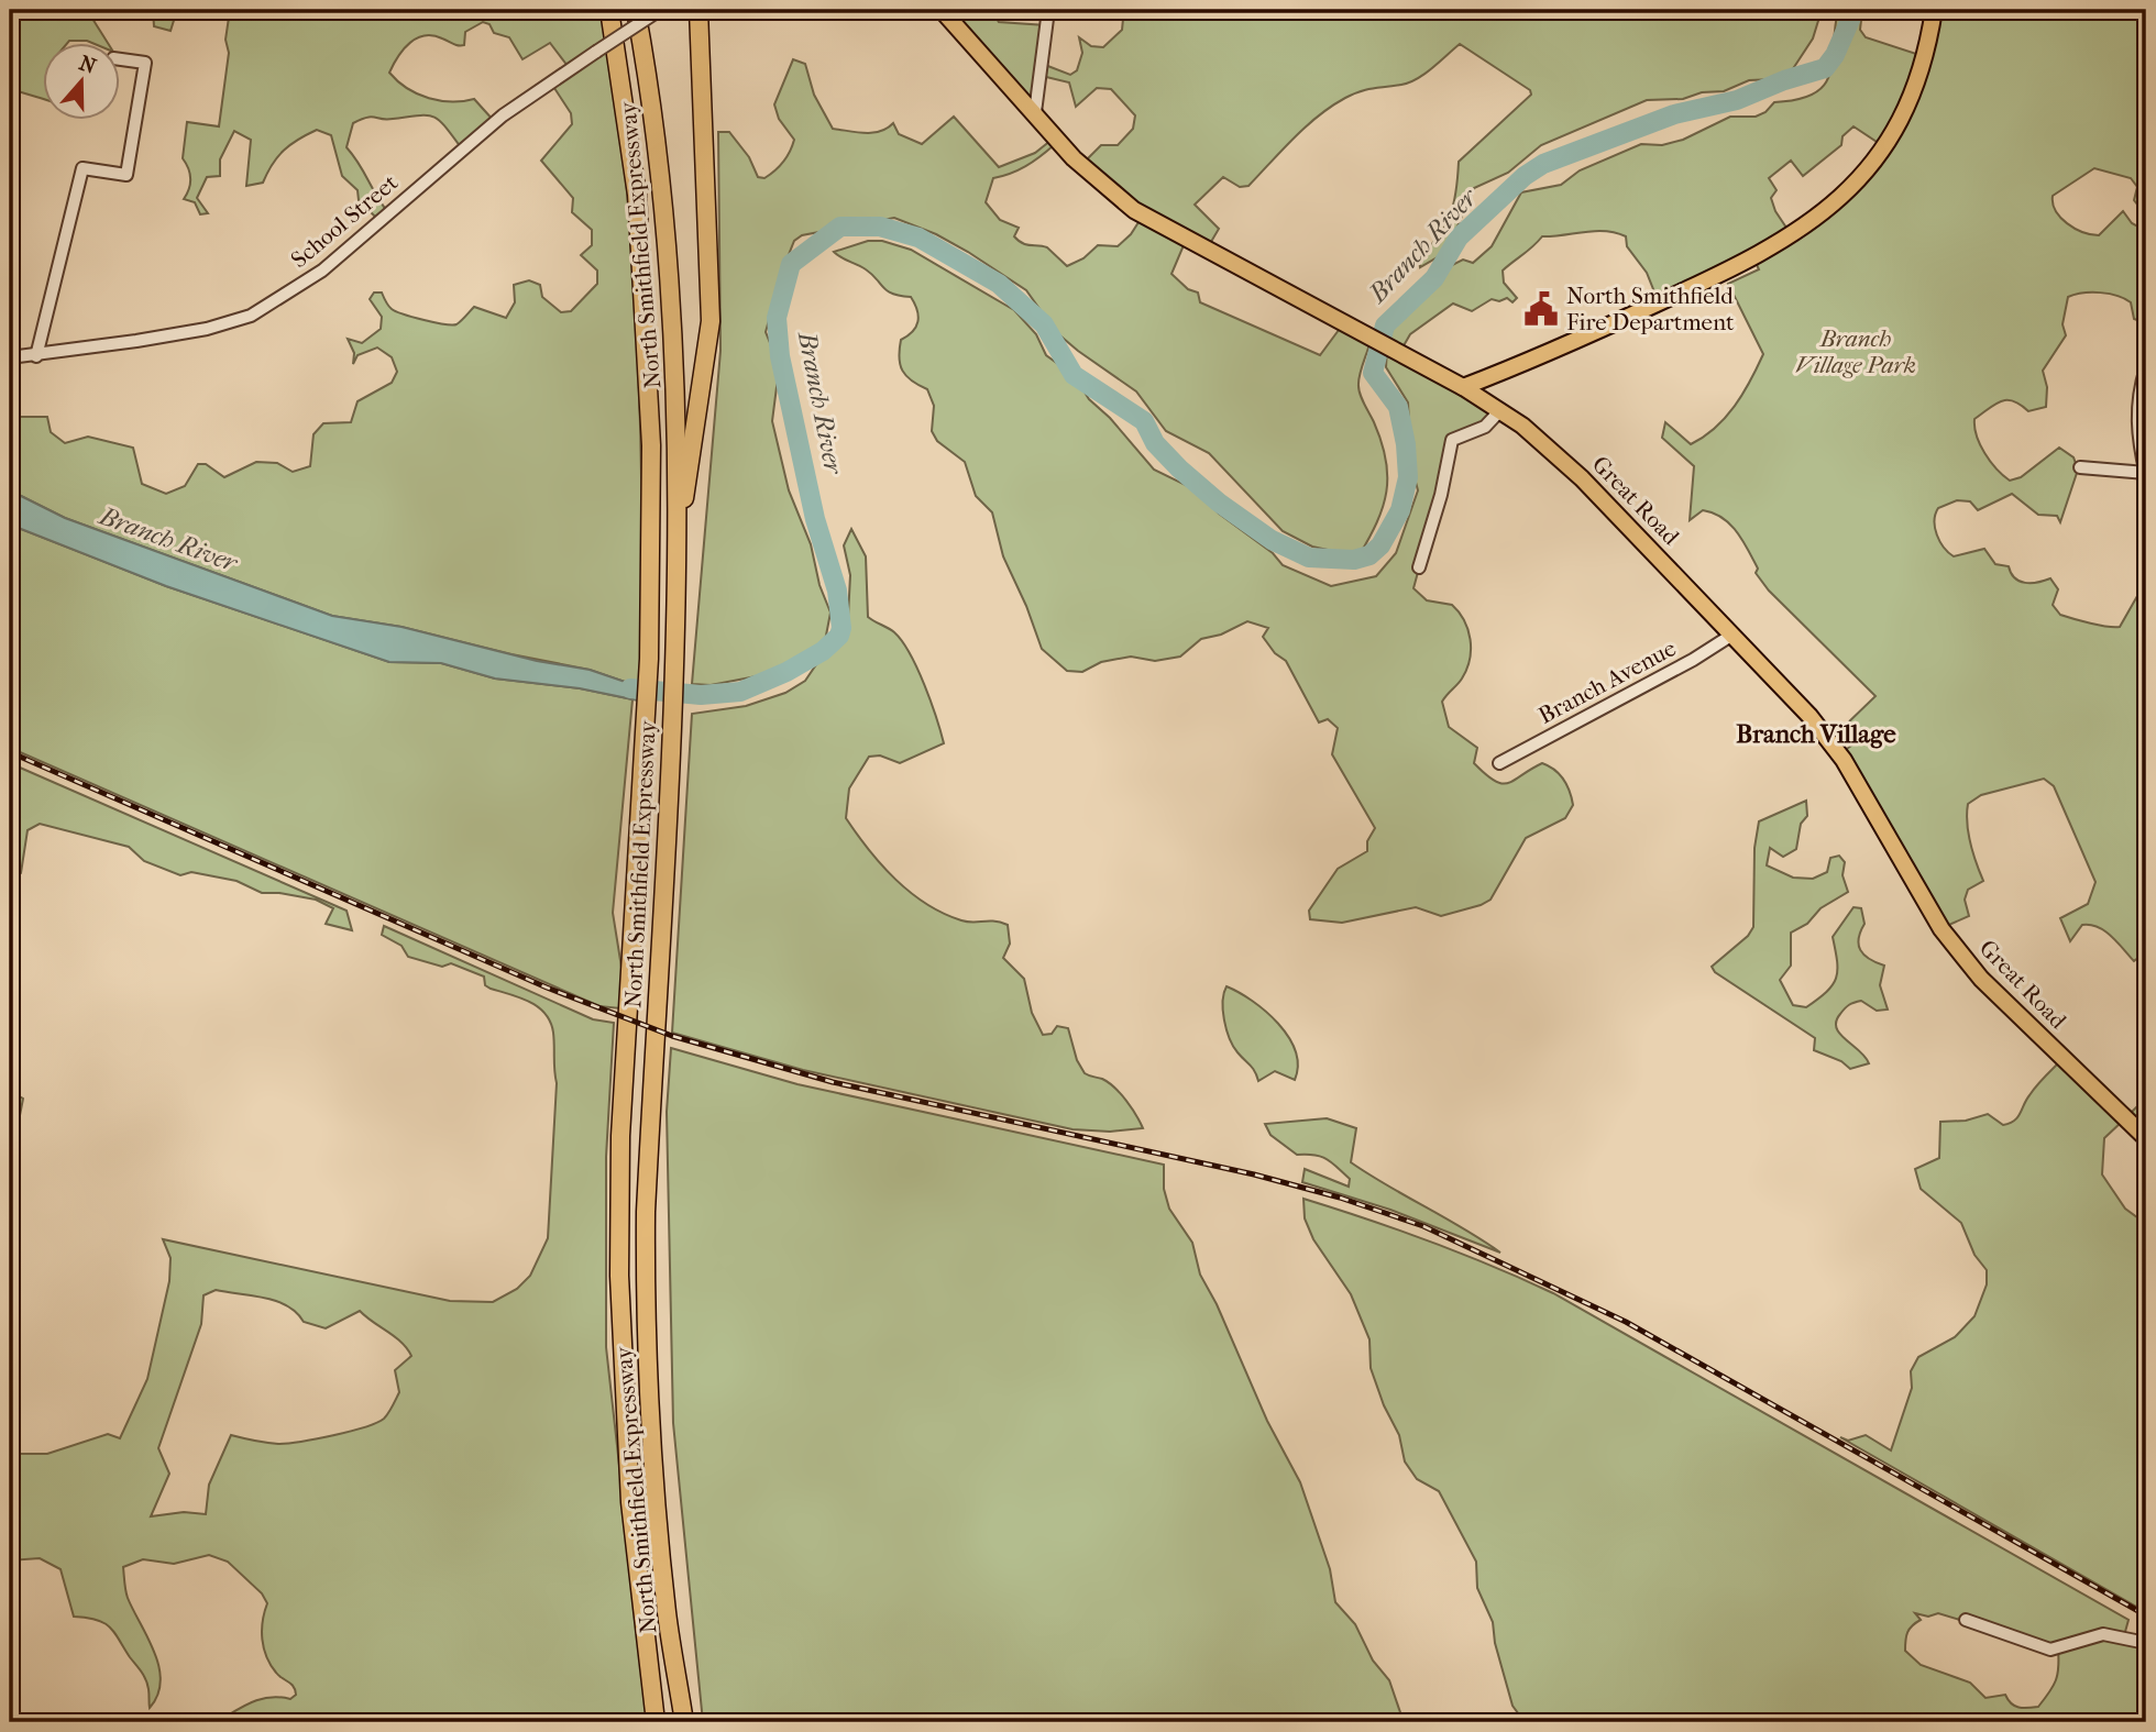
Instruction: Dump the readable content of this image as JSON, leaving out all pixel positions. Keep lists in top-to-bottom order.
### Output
{
  "streets": {
    "highway": ["North Smithfield Expressway"],
    "main road": ["Great Road"],
    "street": ["School Street", "Branch Avenue"]
  },
  "crossings": [
    ["Great Road", "Branch Avenue"]
  ],
  "districts": ["Branch Village"],
  "water": ["Branch River"],
  "parks": ["Branch Village Park"],
  "places": {
    "public building": ["North Smithfield Fire Department"]
  },
  "north": "top"
}
